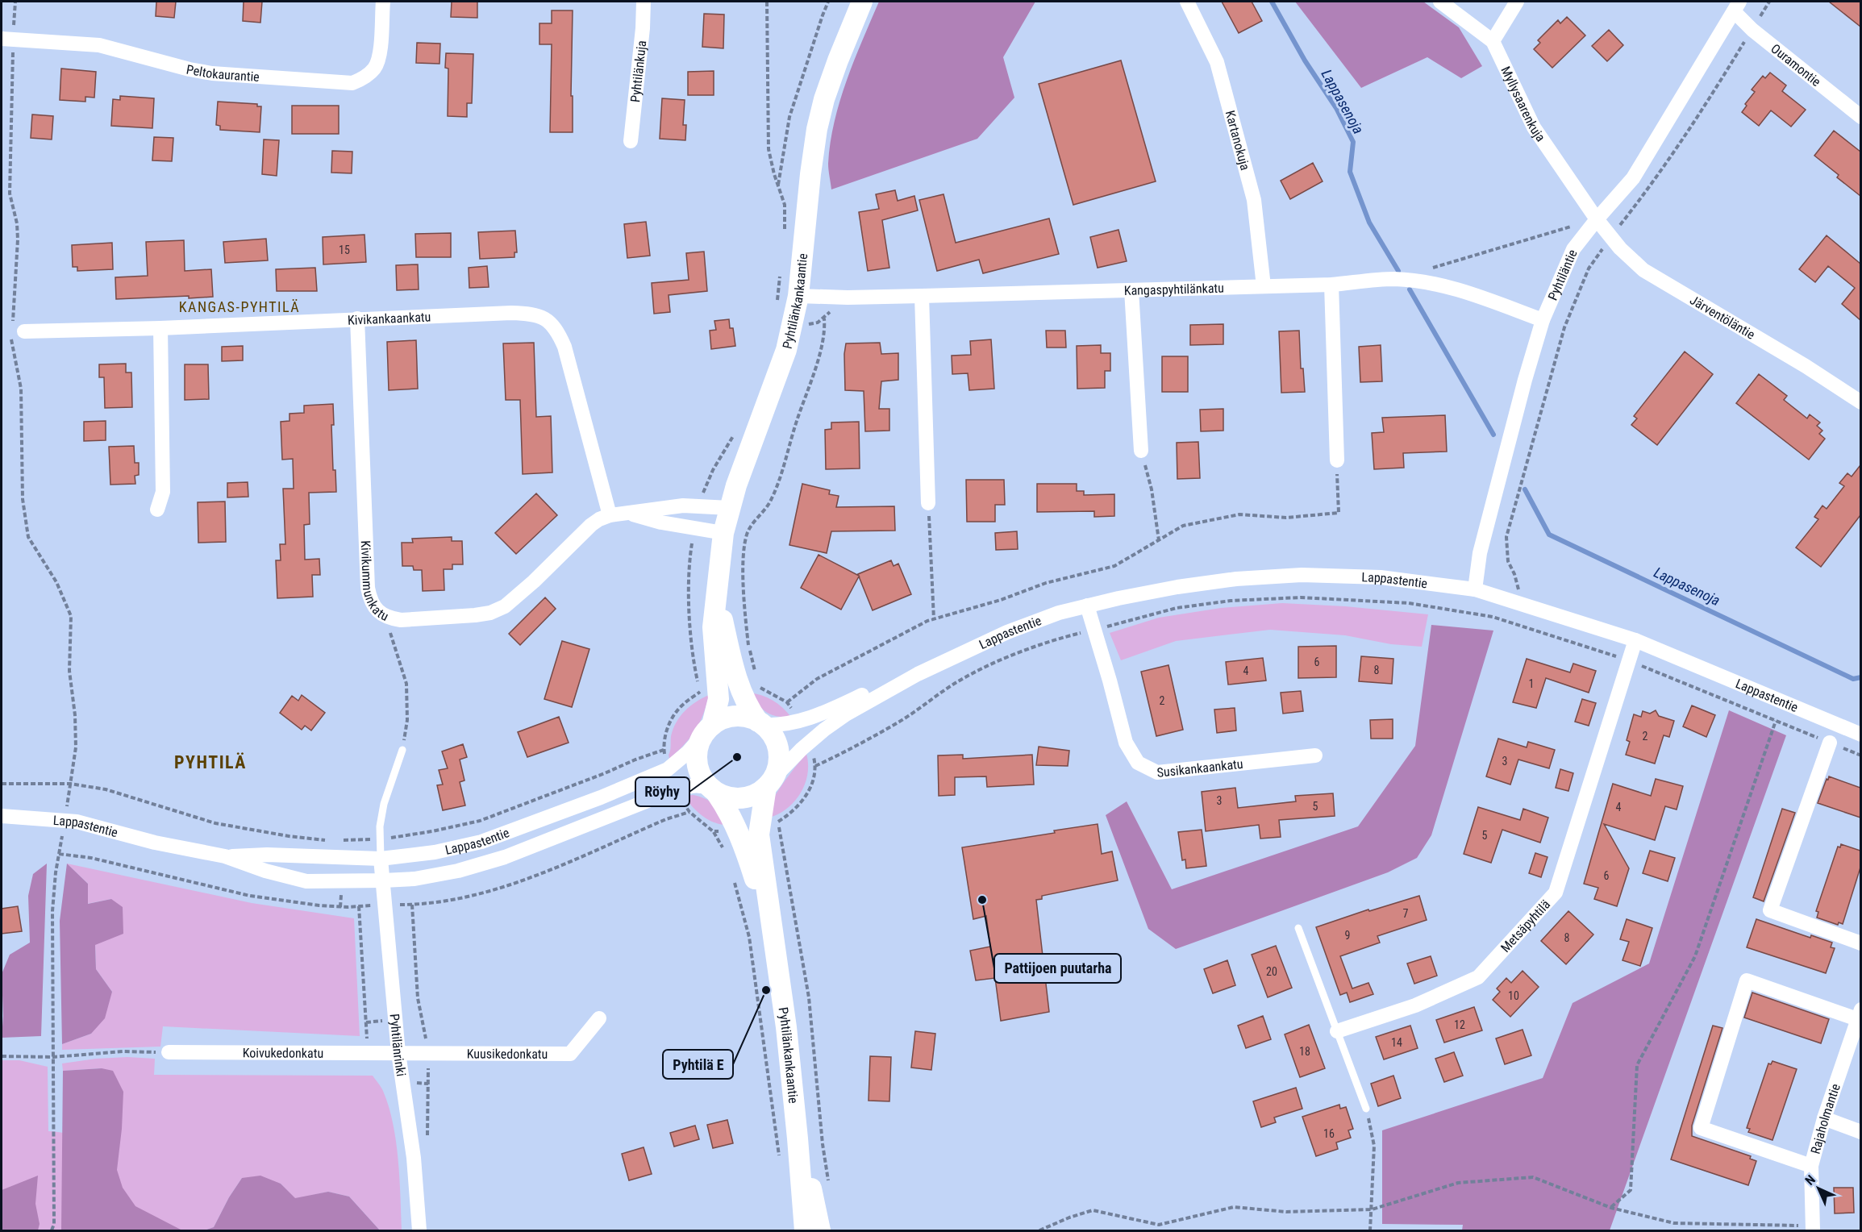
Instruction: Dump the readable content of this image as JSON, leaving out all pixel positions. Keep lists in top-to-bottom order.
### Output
{
  "streets": {
    "street": [
      "Ouramontie",
      "Pyhtilänkuja",
      "Peltokaurantie",
      "Myllysaarenkuja",
      "Kartanokuja",
      "Pyhtiläntie",
      "Kangaspyhtilänkatu",
      "Pyhtilänkankaantie",
      "Järventöläntie",
      "Kivikankaankatu",
      "Kivikummunkatu",
      "Lappastentie",
      "Susikankaankatu",
      "Metsäpyhtilä",
      "Pyhtilänrinki",
      "Koivukedonkatu",
      "Kuusikedonkatu",
      "Rajaholmantie"
    ]
  },
  "crossings": [
    ["Ouramontie", "Pyhtiläntie"],
    ["Myllysaarenkuja", "Pyhtiläntie"],
    ["Myllysaarenkuja", "Järventöläntie"],
    ["Kartanokuja", "Kangaspyhtilänkatu"],
    ["Pyhtiläntie", "Kangaspyhtilänkatu"],
    ["Pyhtiläntie", "Järventöläntie"],
    ["Pyhtiläntie", "Lappastentie"],
    ["Kangaspyhtilänkatu", "Pyhtilänkankaantie"],
    ["Pyhtilänkankaantie", "Kivikummunkatu"],
    ["Pyhtilänkankaantie", "Lappastentie"],
    ["Kivikankaankatu", "Kivikummunkatu"],
    ["Lappastentie", "Susikankaankatu"],
    ["Lappastentie", "Metsäpyhtilä"],
    ["Lappastentie", "Pyhtilänrinki"],
    ["Pyhtilänrinki", "Koivukedonkatu"],
    ["Pyhtilänrinki", "Kuusikedonkatu"],
    ["Koivukedonkatu", "Kuusikedonkatu"]
  ],
  "districts": ["KANGAS-PYHTILÄ", "PYHTILÄ"],
  "water": ["Lappasenoja"],
  "places": ["Röyhy", "Pattijoen puutarha", "Pyhtilä E"],
  "house_numbers": [
    "15",
    "6",
    "8",
    "4",
    "1",
    "2",
    "2",
    "3",
    "3",
    "5",
    "4",
    "5",
    "6",
    "7",
    "9",
    "8",
    "20",
    "10",
    "12",
    "14",
    "18",
    "16"
  ],
  "north": "top left"
}
